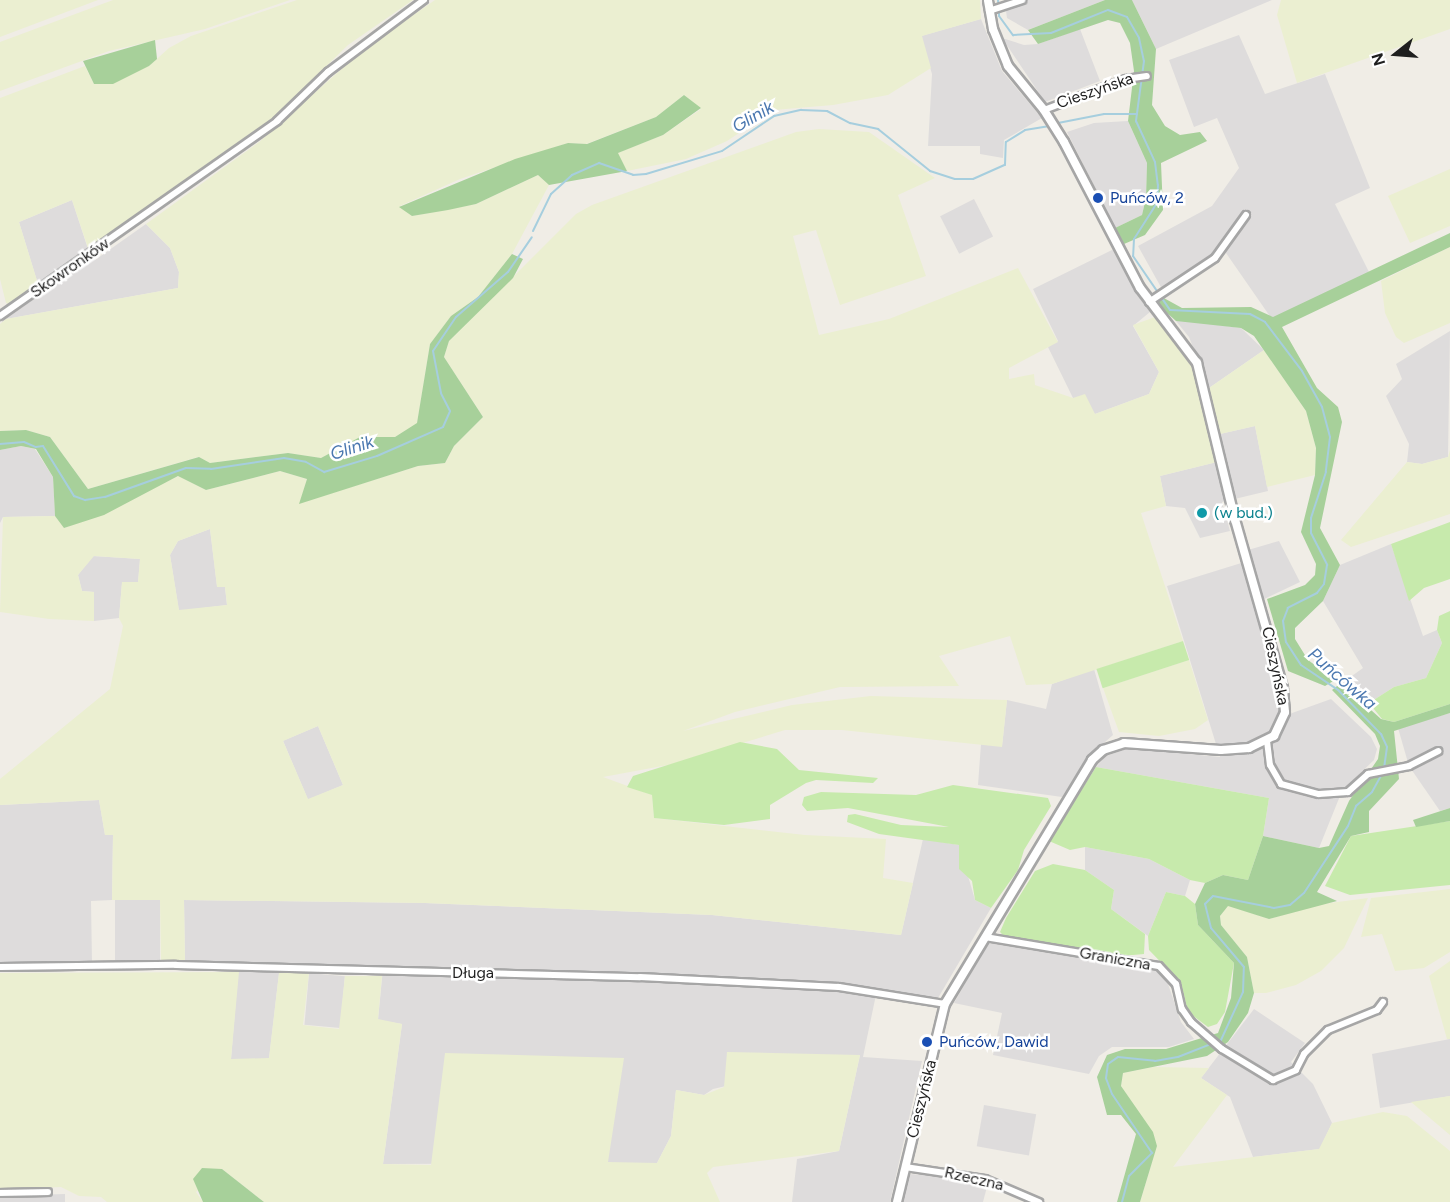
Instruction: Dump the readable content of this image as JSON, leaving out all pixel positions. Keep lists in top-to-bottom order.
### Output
{
  "streets": {
    "street": [
      "Cieszyńska",
      "Skowronków",
      "Graniczna",
      "Długa",
      "Rzeczna"
    ]
  },
  "crossings": [
    ["Cieszyńska", "Graniczna"],
    ["Cieszyńska", "Długa"],
    ["Cieszyńska", "Rzeczna"]
  ],
  "water": ["Glinik", "Puńcówka"],
  "places": ["Puńców, 2", "(w bud.)", "Puńców, Dawid"],
  "north": "left"
}
